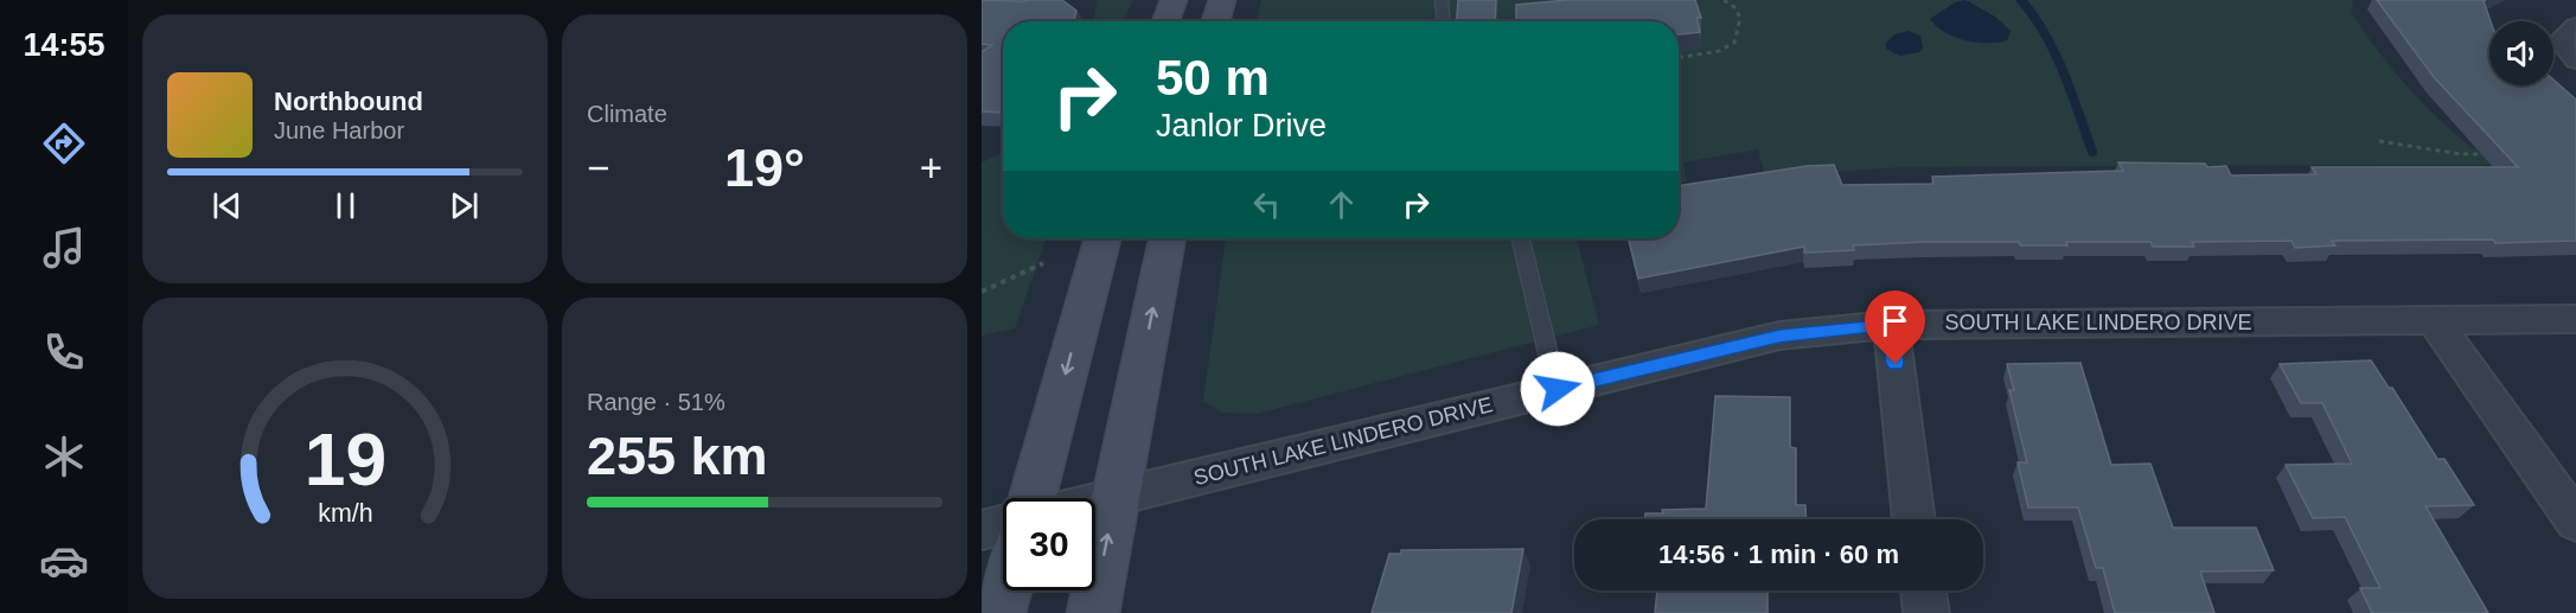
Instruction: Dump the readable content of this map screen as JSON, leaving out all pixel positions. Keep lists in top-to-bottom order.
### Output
{
  "streets": {
    "street": ["SOUTH LAKE LINDERO DRIVE"]
  },
  "page": {
    "tabs": "14:55",
    "tile": [
      "Climate",
      ["Range · 51%", "255 km"]
    ],
    "turn": ["50 m", "Janlor Drive"],
    "song": ["Northbound", "June Harbor"],
    "heat": ["−", "19°", "+"],
    "limit": "30",
    "trip": "14:56 · 1 min · 60 m",
    "gauge": ["19", "km/h"]
  }
}
